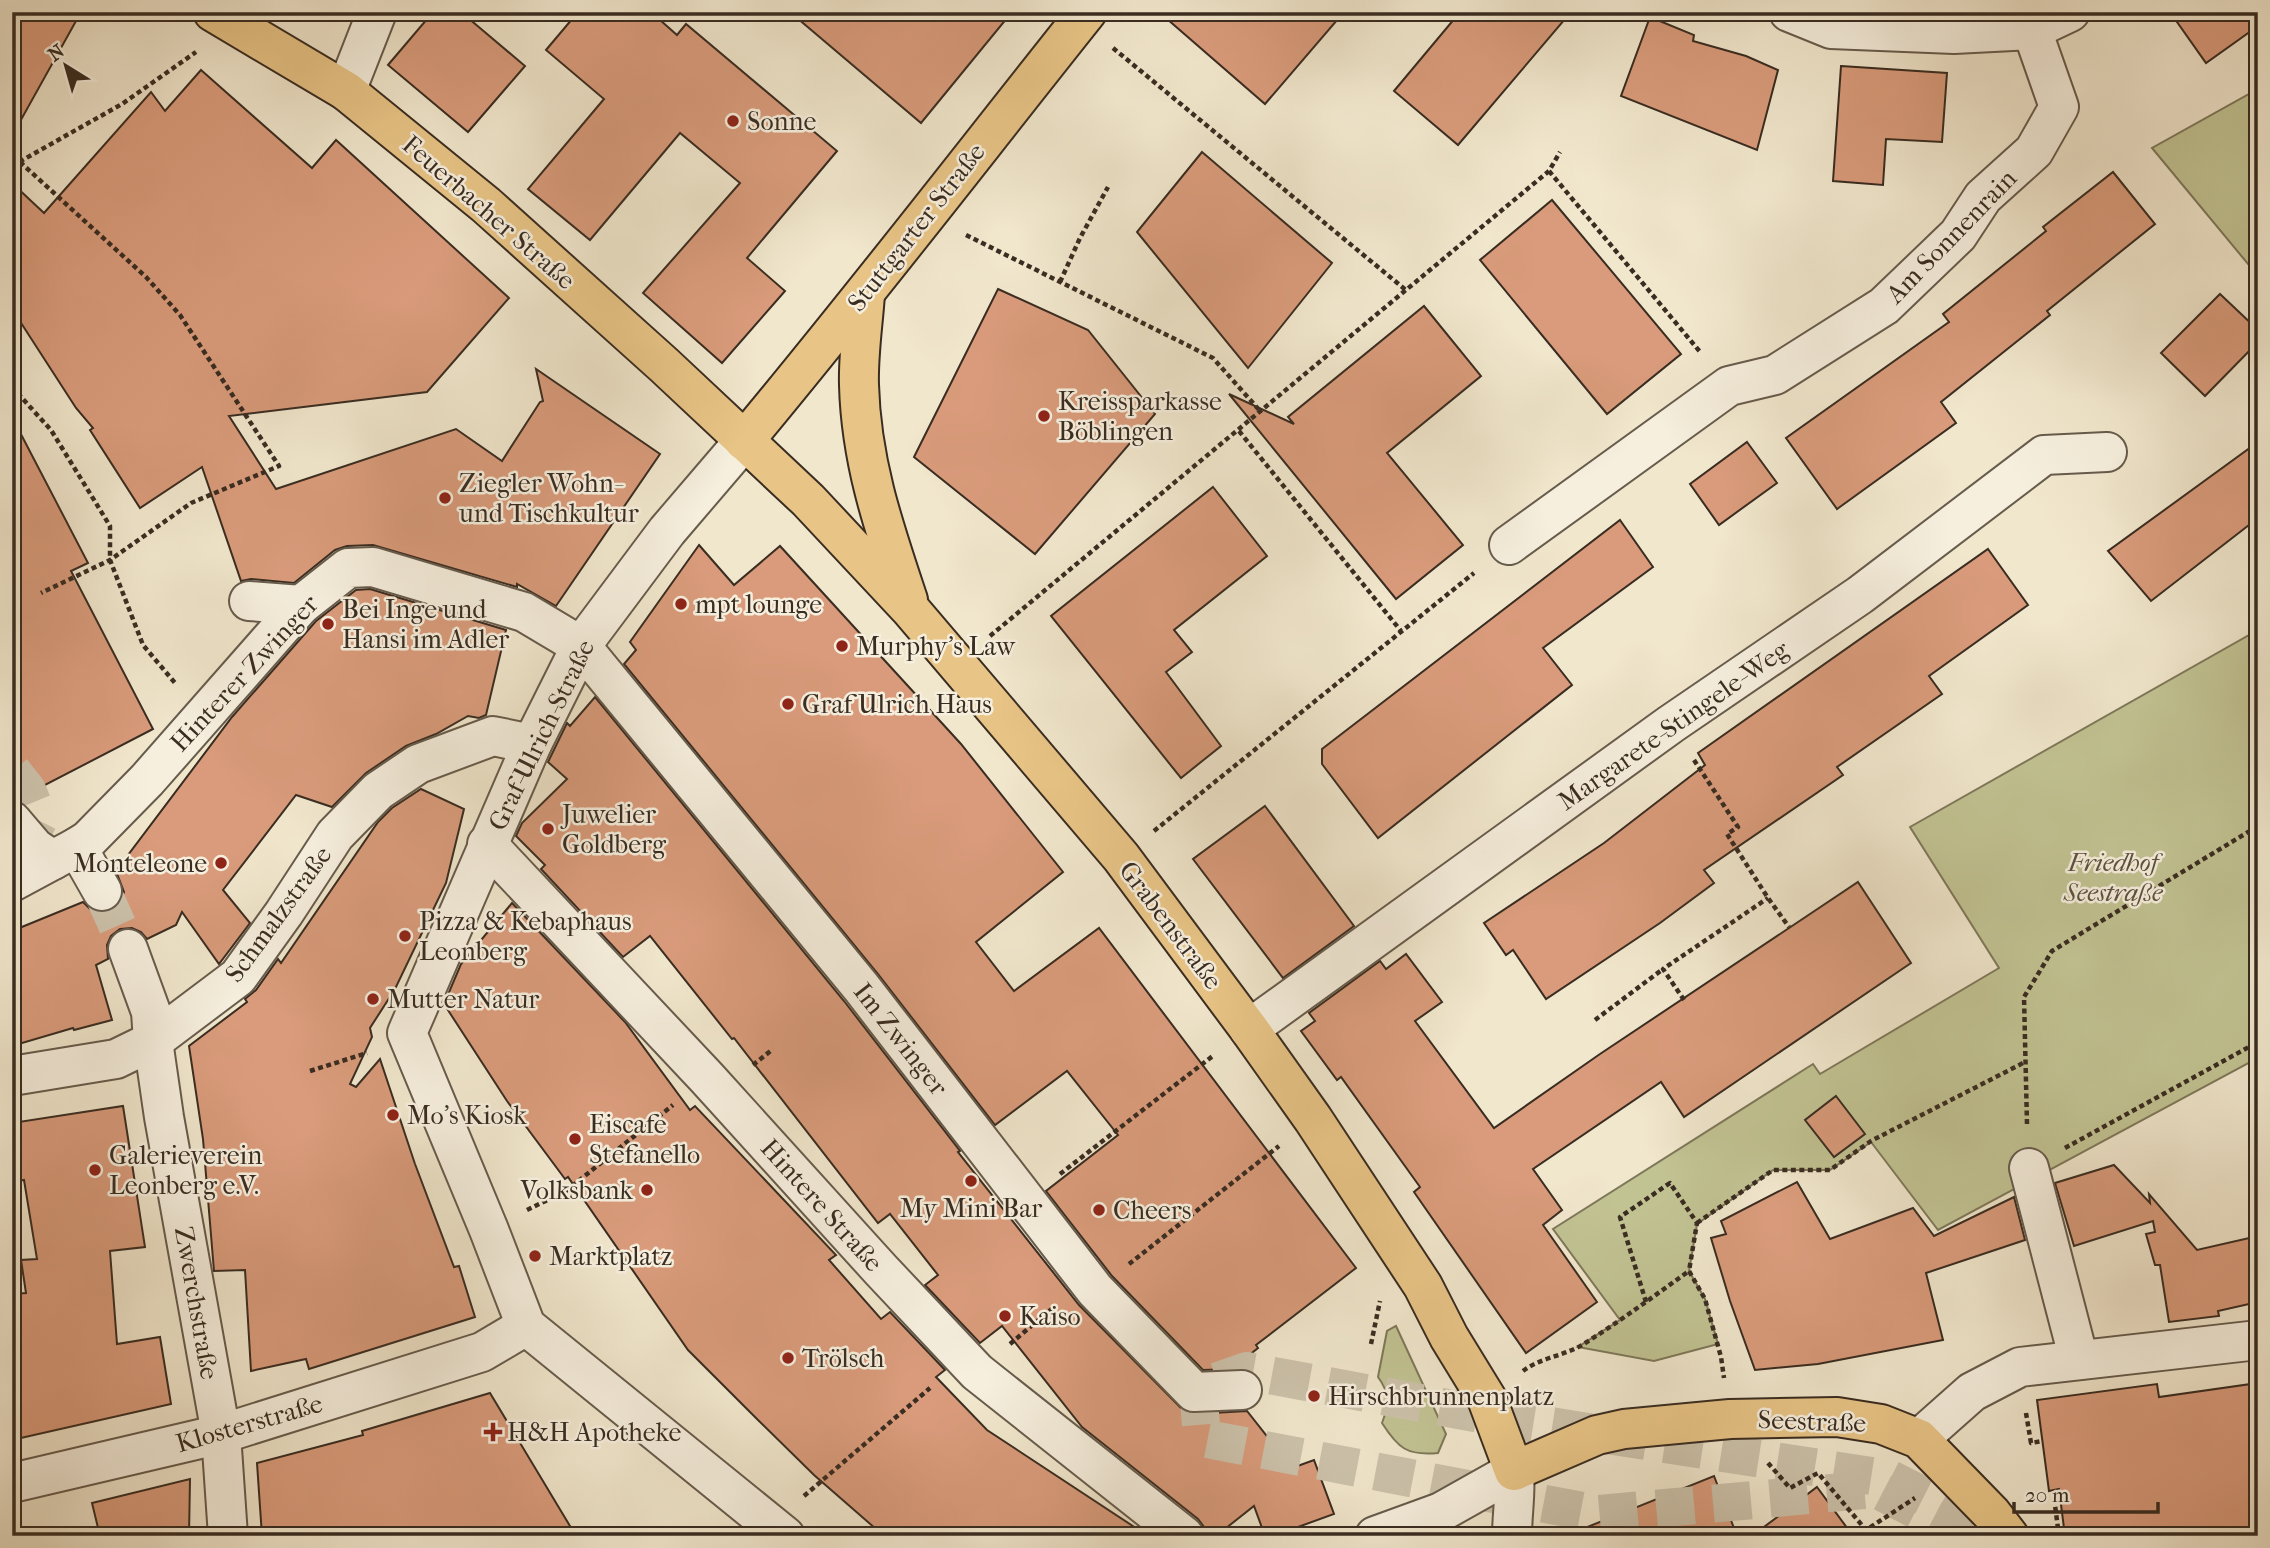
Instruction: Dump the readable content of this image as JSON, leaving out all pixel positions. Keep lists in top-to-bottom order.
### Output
{
  "streets": {
    "main road": [
      "Feuerbacher Straße",
      "Stuttgarter Straße",
      "Grabenstraße",
      "Seestraße"
    ],
    "street": [
      "Am Sonnenrain",
      "Hinterer Zwinger",
      "Margarete-Stingele-Weg",
      "Graf-Ulrich-Straße",
      "Schmalzstraße",
      "Im Zwinger",
      "Hintere Straße",
      "Zwerchstraße",
      "Klosterstraße"
    ]
  },
  "crossings": [
    ["Feuerbacher Straße", "Stuttgarter Straße"],
    ["Feuerbacher Straße", "Graf-Ulrich-Straße"],
    ["Feuerbacher Straße", "Grabenstraße"],
    ["Stuttgarter Straße", "Graf-Ulrich-Straße"],
    ["Stuttgarter Straße", "Grabenstraße"],
    ["Hinterer Zwinger", "Graf-Ulrich-Straße"],
    ["Hinterer Zwinger", "Im Zwinger"],
    ["Margarete-Stingele-Weg", "Grabenstraße"],
    ["Graf-Ulrich-Straße", "Schmalzstraße"],
    ["Graf-Ulrich-Straße", "Grabenstraße"],
    ["Graf-Ulrich-Straße", "Im Zwinger"],
    ["Graf-Ulrich-Straße", "Hintere Straße"],
    ["Schmalzstraße", "Zwerchstraße"],
    ["Grabenstraße", "Seestraße"],
    ["Zwerchstraße", "Klosterstraße"]
  ],
  "parks": ["Friedhof Seestraße"],
  "places": {
    "other": [
      "Sonne",
      "Kreissparkasse Böblingen",
      "Ziegler Wohn- und Tischkultur",
      "mpt lounge",
      "Bei Inge und Hansi im Adler",
      "Murphy's Law",
      "Graf Ulrich Haus",
      "Juwelier Goldberg",
      "Monteleone",
      "Pizza & Kebaphaus Leonberg",
      "Mutter Natur",
      "Mo's Kiosk",
      "Eiscafe Stefanello",
      "Galerieverein Leonberg e.V.",
      "My Mini Bar",
      "Volksbank",
      "Cheers",
      "Marktplatz",
      "Kaiso",
      "Trölsch",
      "Hirschbrunnenplatz"
    ],
    "health": ["H&H Apotheke"]
  },
  "scale_bar": "20 m",
  "north": "top left"
}
